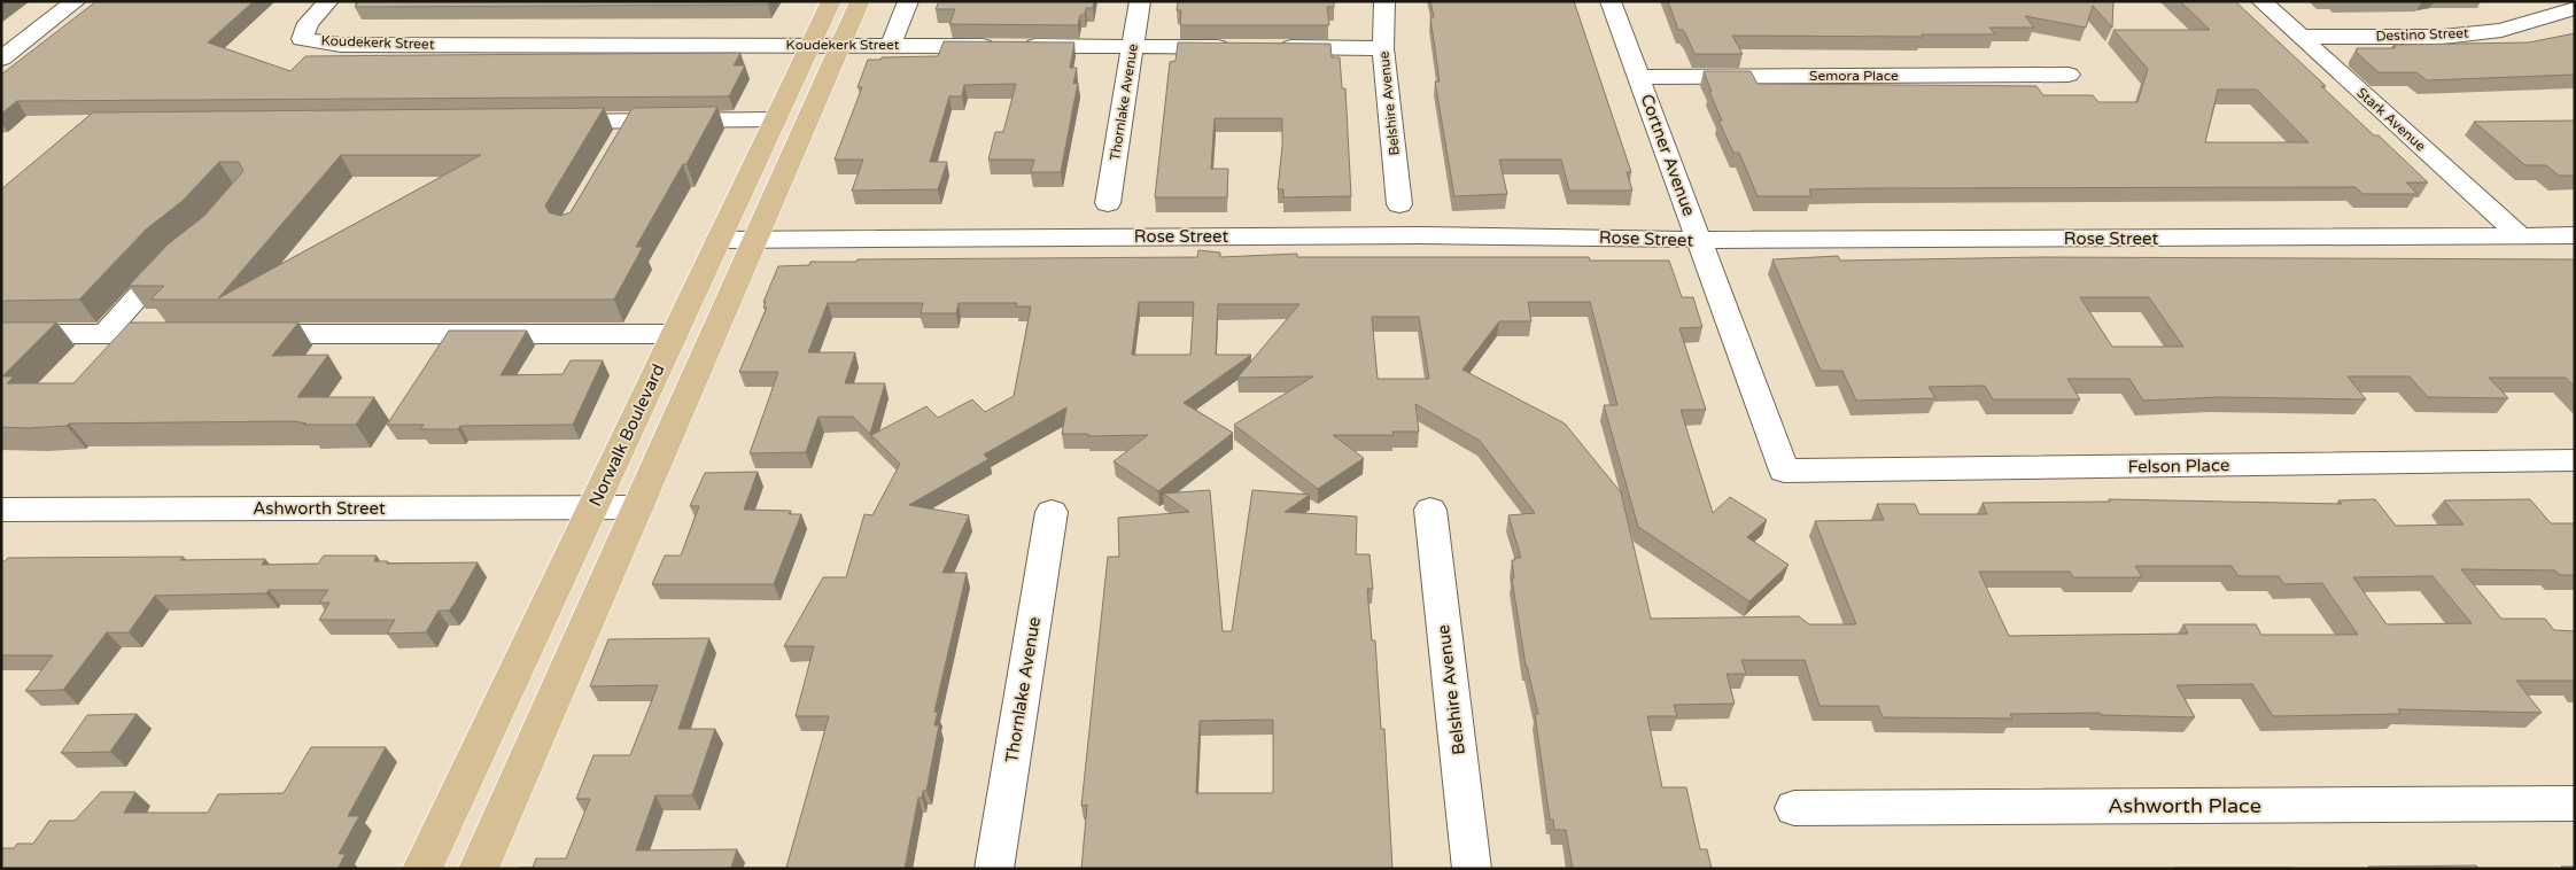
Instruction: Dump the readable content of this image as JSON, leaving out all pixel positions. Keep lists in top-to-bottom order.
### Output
{
  "streets": {
    "main road": ["Norwalk Boulevard"],
    "street": [
      "Destino Street",
      "Koudekerk Street",
      "Semora Place",
      "Thornlake Avenue",
      "Belshire Avenue",
      "Stark Avenue",
      "Cortner Avenue",
      "Rose Street",
      "Felson Place",
      "Ashworth Street",
      "Ashworth Place"
    ]
  },
  "crossings": [
    ["Destino Street", "Stark Avenue"],
    ["Koudekerk Street", "Thornlake Avenue"],
    ["Koudekerk Street", "Norwalk Boulevard"],
    ["Semora Place", "Cortner Avenue"],
    ["Stark Avenue", "Rose Street"],
    ["Cortner Avenue", "Rose Street"],
    ["Cortner Avenue", "Felson Place"],
    ["Rose Street", "Norwalk Boulevard"],
    ["Norwalk Boulevard", "Ashworth Street"]
  ]
}
